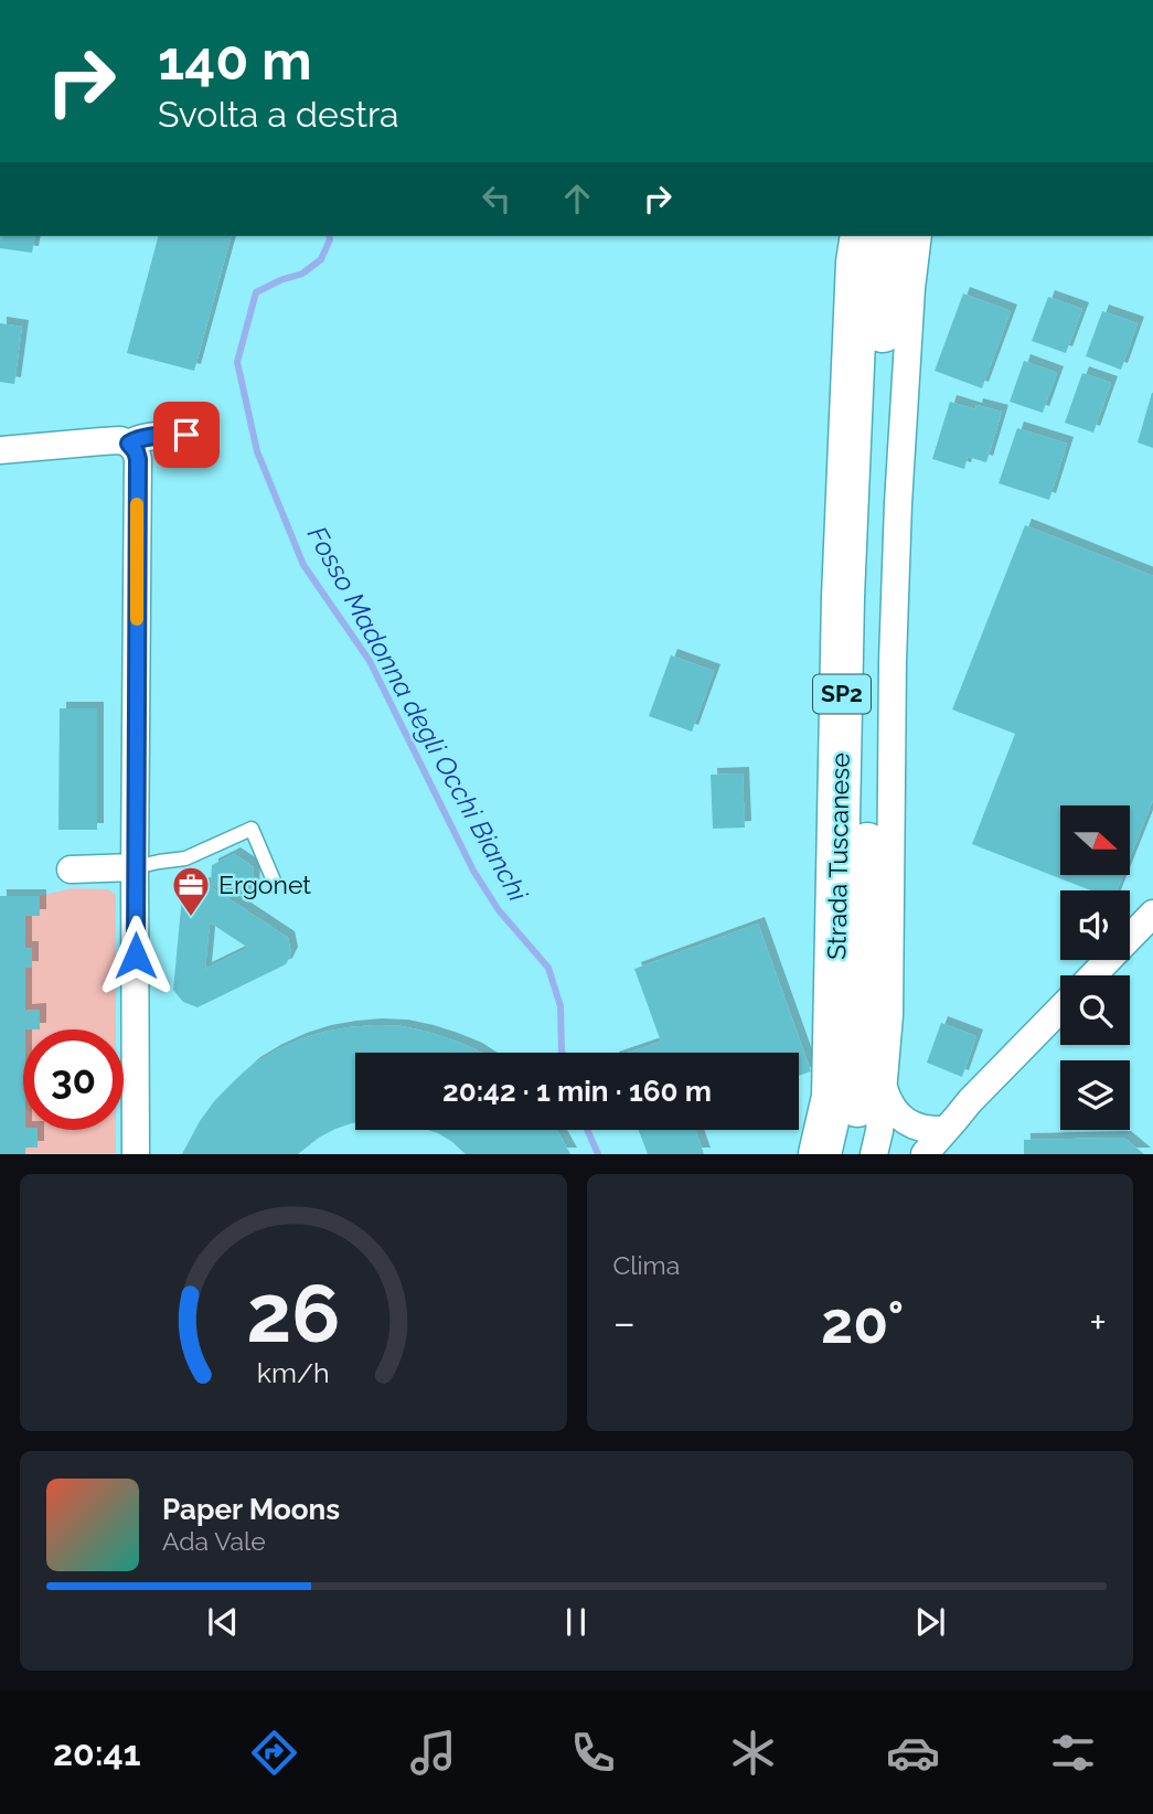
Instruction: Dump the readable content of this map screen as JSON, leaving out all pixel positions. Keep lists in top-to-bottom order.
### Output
{
  "streets": {
    "highway": ["SP2", "Strada Tuscanese"]
  },
  "water": ["Fosso Madonna degli Occhi Bianchi"],
  "places": {
    "office": ["Ergonet"]
  },
  "north": "right",
  "page": {
    "turn": ["140 m", "Svolta a destra"],
    "limit": "30",
    "trip": "20:42 · 1 min · 160 m",
    "tile": "Clima",
    "heat": ["−", "20°", "+"],
    "song": ["Paper Moons", "Ada Vale"],
    "tabs": "20:41",
    "gauge": ["26", "km/h"]
  }
}
